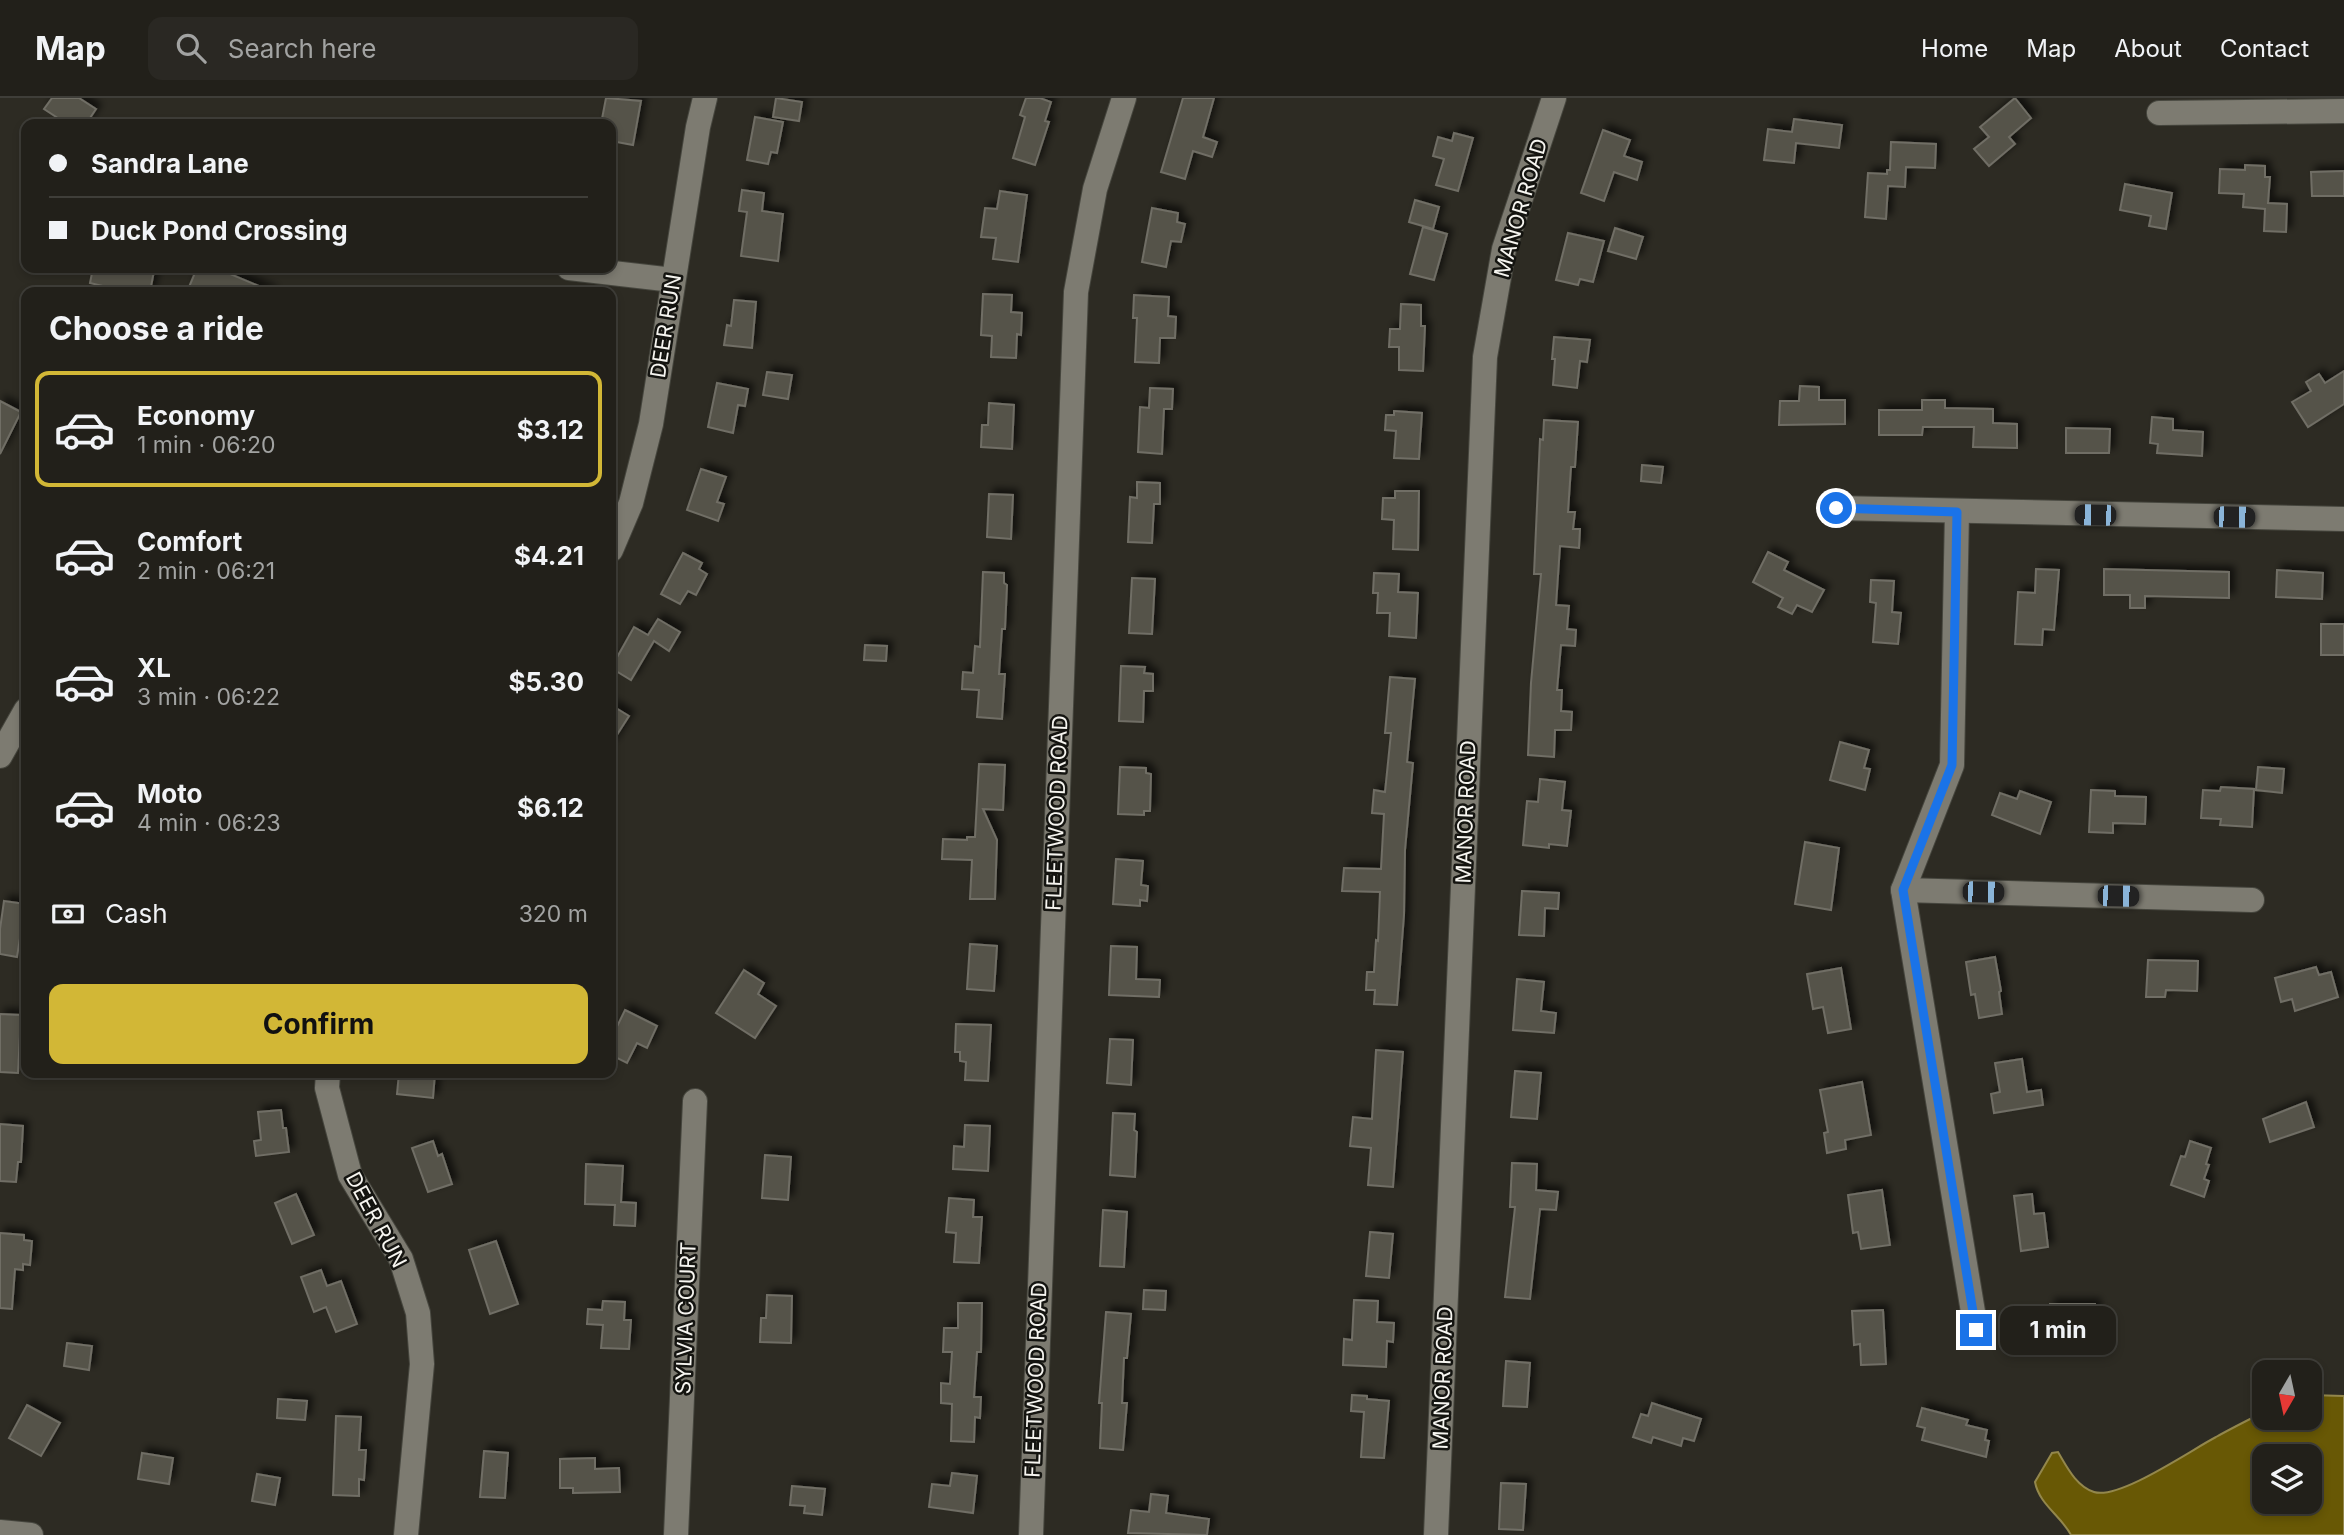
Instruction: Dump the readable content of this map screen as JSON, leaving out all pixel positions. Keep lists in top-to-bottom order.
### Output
{
  "streets": {
    "street": [
      "MANOR ROAD",
      "DEER RUN",
      "FLEETWOOD ROAD",
      "SYLVIA COURT"
    ]
  },
  "north": "bottom",
  "page": {
    "header": "Map",
    "search": "Search here",
    "nav": [
      "Home",
      "Map",
      "About",
      "Contact"
    ],
    "banner": ["Sandra Lane", "Duck Pond Crossing"],
    "heading": "Choose a ride",
    "list": [
      {
        "name": "Economy",
        "note": "1 min · 06:20",
        "value": "$3.12"
      },
      {
        "name": "Comfort",
        "note": "2 min · 06:21",
        "value": "$4.21"
      },
      {
        "name": "XL",
        "note": "3 min · 06:22",
        "value": "$5.30"
      },
      {
        "name": "Moto",
        "note": "4 min · 06:23",
        "value": "$6.12"
      }
    ],
    "pay": ["Cash", "320 m"],
    "buttons": "Confirm",
    "bubble": "1 min"
  }
}
